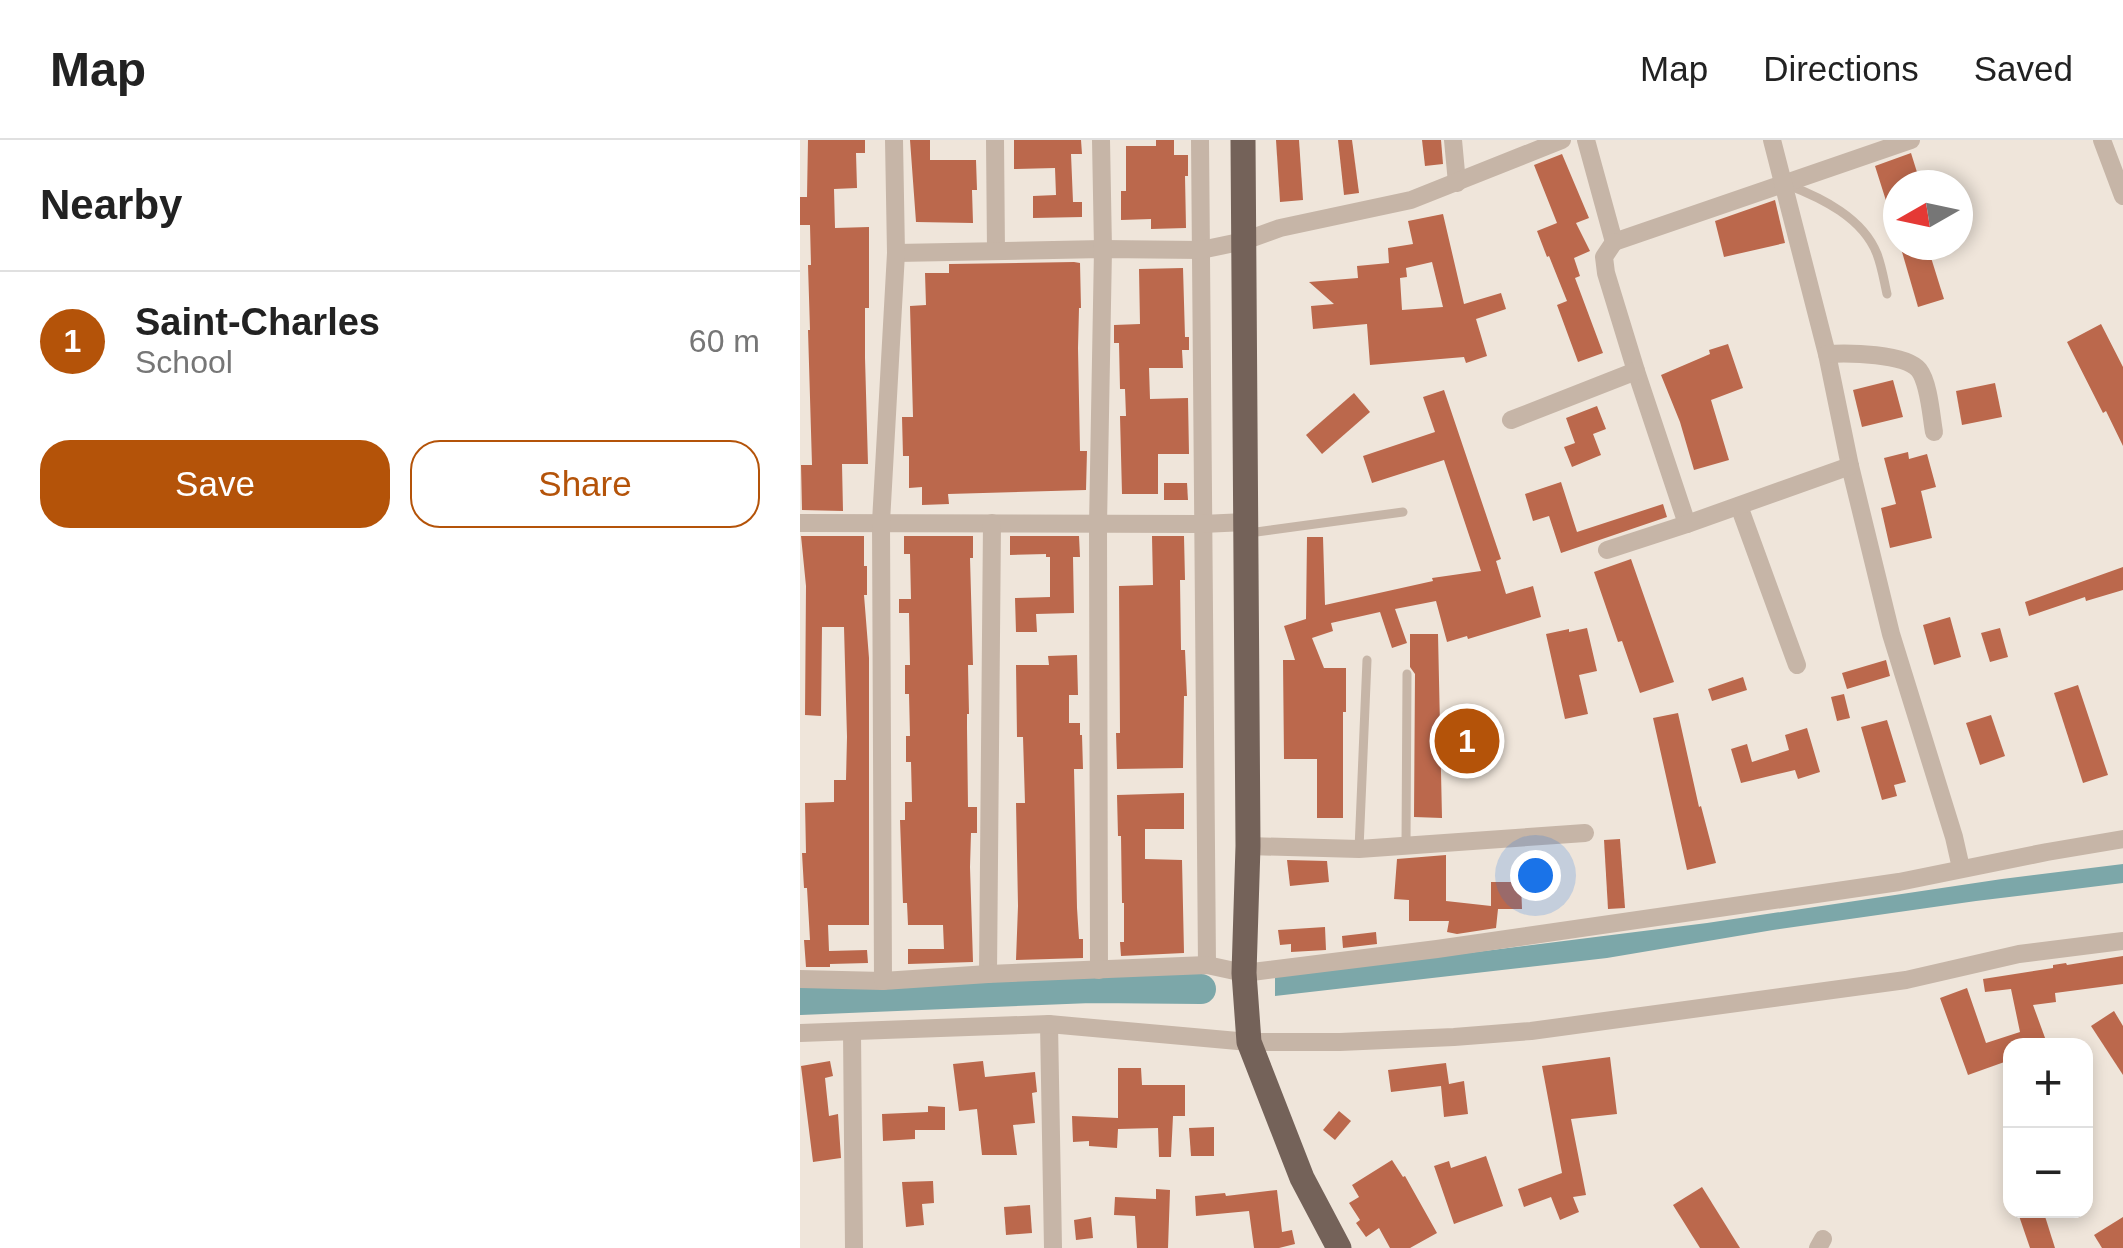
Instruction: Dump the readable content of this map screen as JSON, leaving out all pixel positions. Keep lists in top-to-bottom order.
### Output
{
  "north": "left",
  "page": {
    "header": "Map",
    "nav": ["Map", "Directions", "Saved"],
    "heading": "Nearby",
    "list": [
      {
        "mark": "1",
        "name": "Saint-Charles",
        "note": "School",
        "value": "60 m"
      }
    ],
    "buttons": ["Save", "Share"],
    "pins": "1",
    "map_buttons": ["+", "−"]
  }
}
